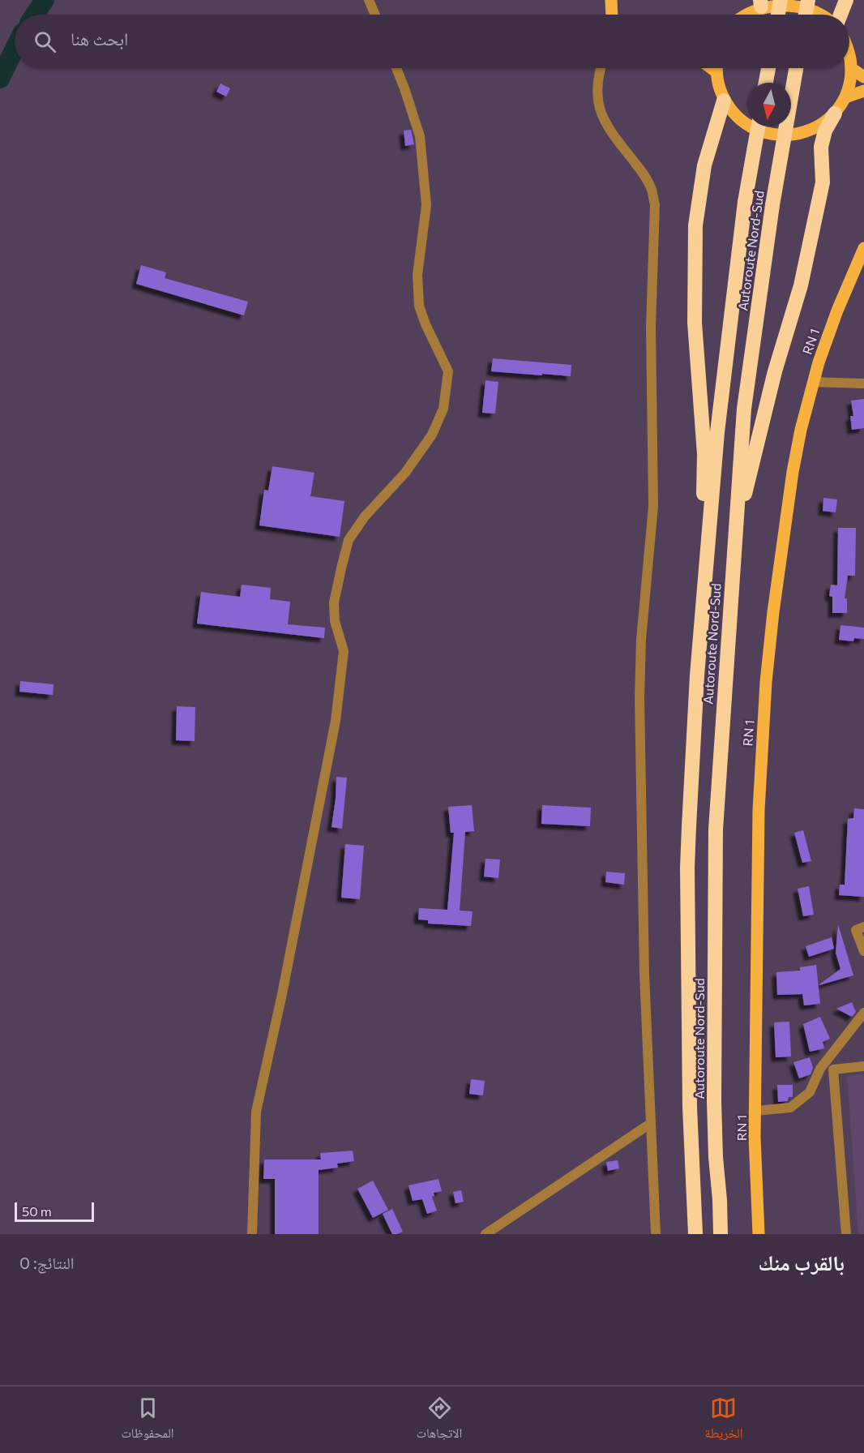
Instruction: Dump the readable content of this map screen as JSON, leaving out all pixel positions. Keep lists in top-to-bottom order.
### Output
{
  "streets": {
    "highway": ["Autoroute Nord-Sud"],
    "main road": ["RN 1"]
  },
  "scale_bar": "50 m",
  "north": "bottom",
  "page": {
    "search": "ابحث هنا",
    "scale": "50 m",
    "heading": ["بالقرب منك", "النتائج: 0"],
    "nav": ["الخريطة", "الاتجاهات", "المحفوظات"]
  }
}
